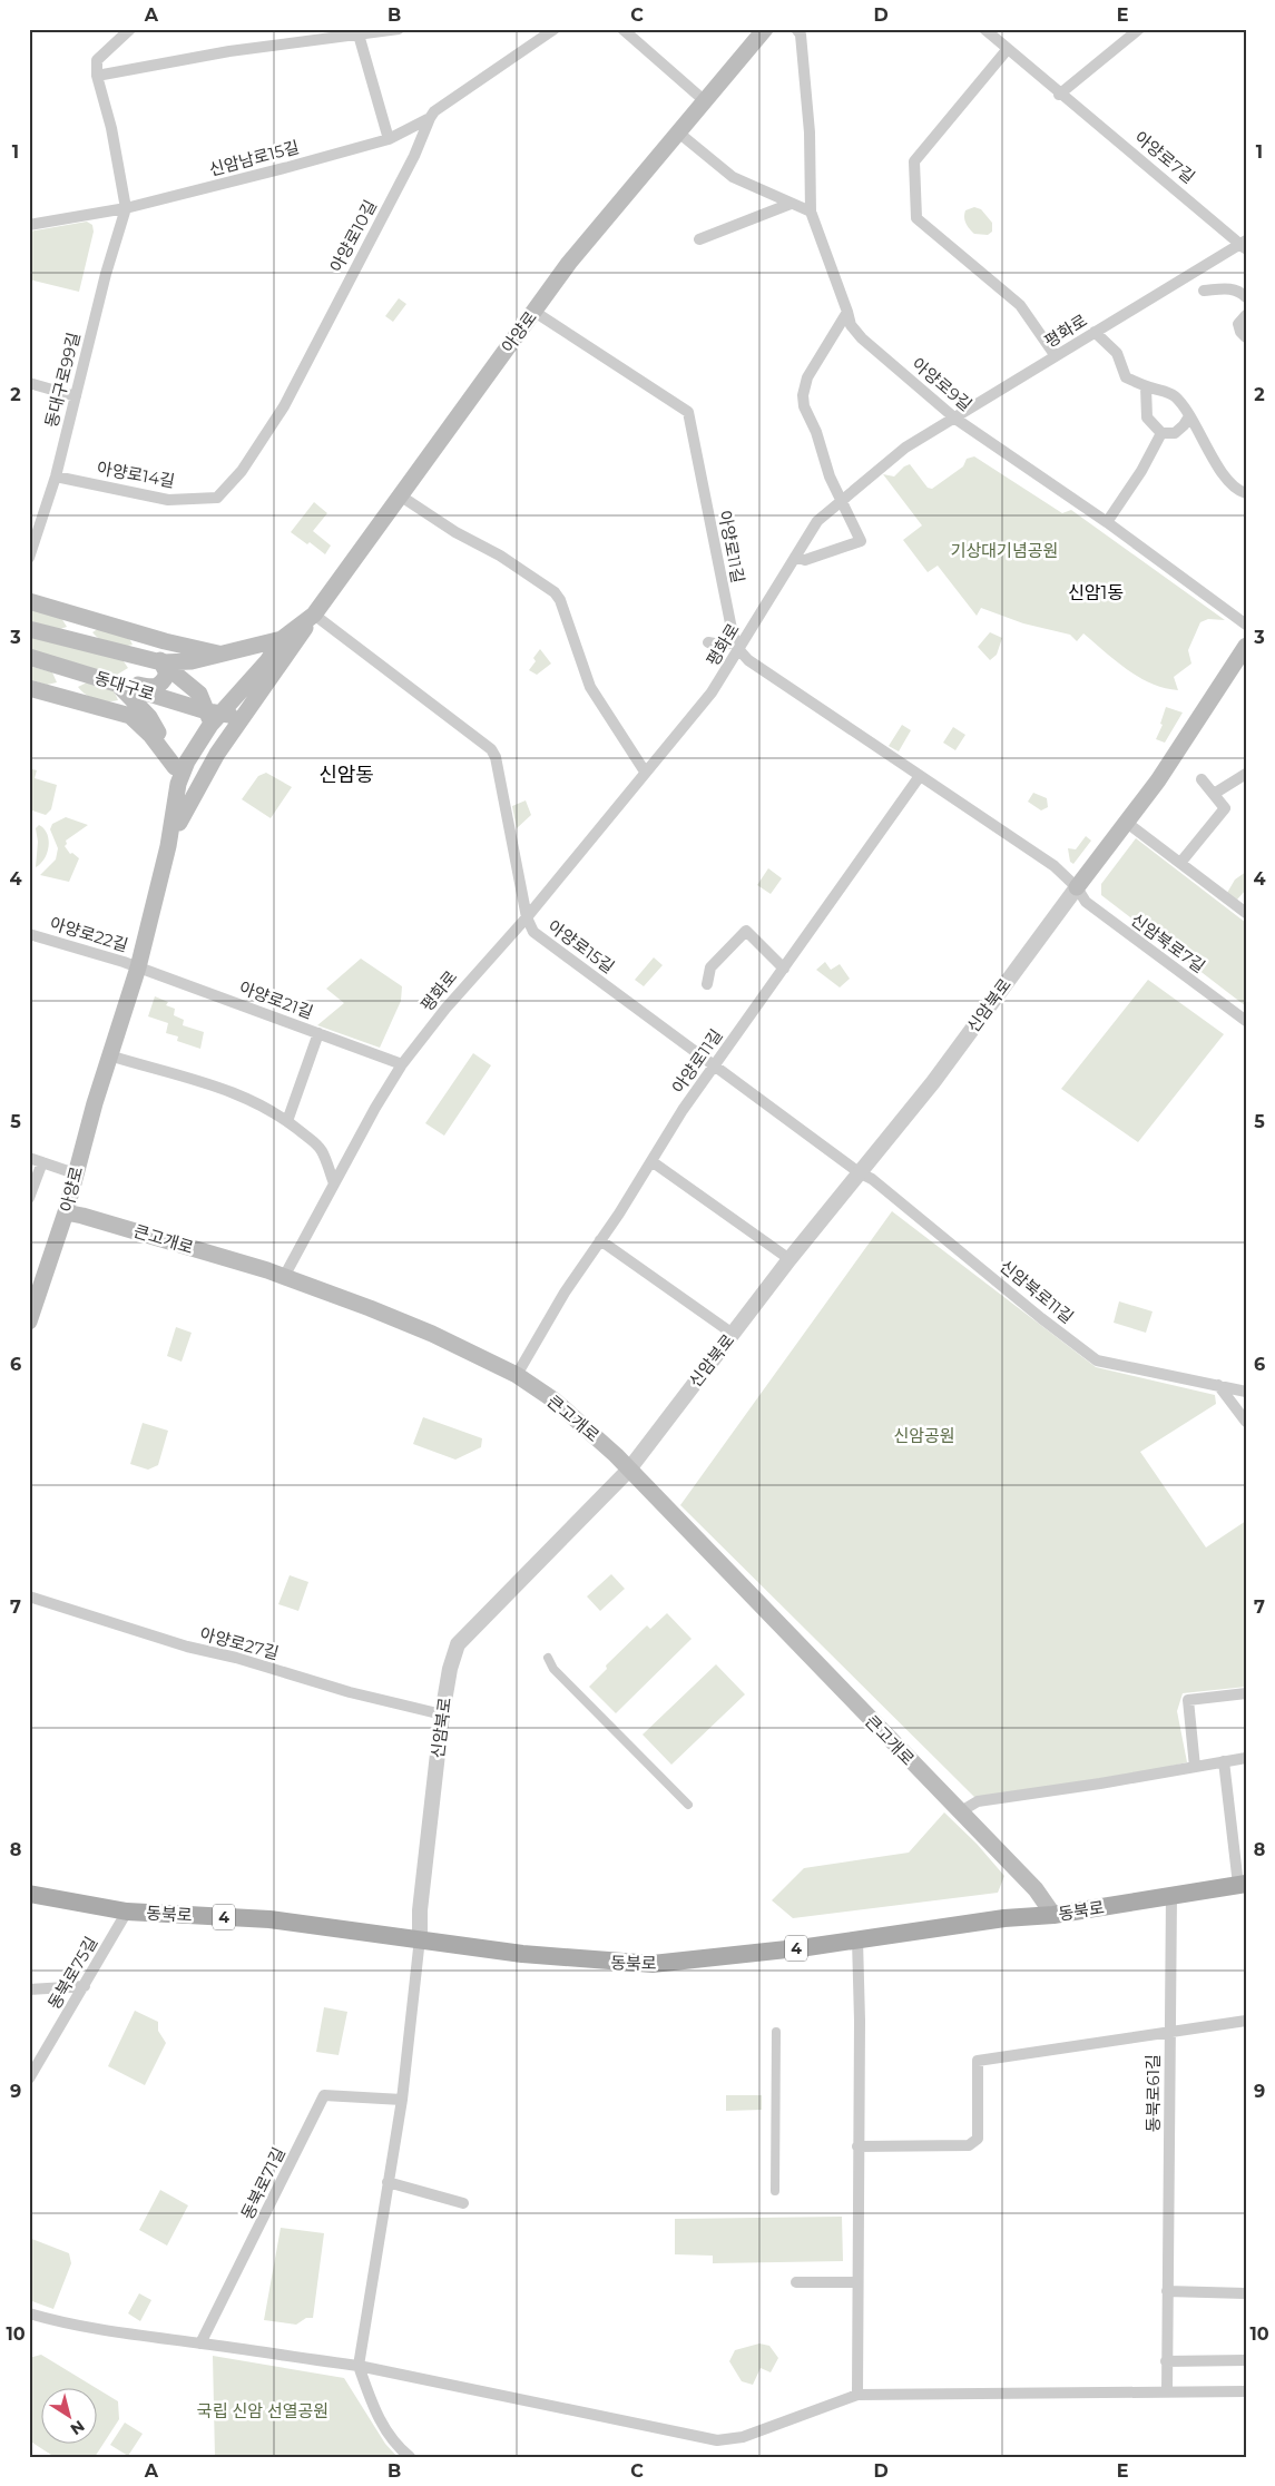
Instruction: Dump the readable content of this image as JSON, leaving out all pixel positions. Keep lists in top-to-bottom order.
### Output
{
  "streets": {
    "main road": [
      "아양로",
      "동대구로",
      "신암북로",
      "큰고개로",
      "동북로",
      "4"
    ],
    "street": [
      "아양로7길",
      "신암남로15길",
      "아양로10길",
      "평화로",
      "동대구로99길",
      "아양로9길",
      "아양로14길",
      "아양로11길",
      "아양로22길",
      "신암북로7길",
      "아양로15길",
      "아양로21길",
      "신암북로11길",
      "아양로27길",
      "동북로75길",
      "동북로61길",
      "동북로71길"
    ]
  },
  "crossings": [
    ["아양로7길", "평화로"],
    ["신암남로15길", "아양로10길"],
    ["신암남로15길", "동대구로99길"],
    ["아양로10길", "아양로14길"],
    ["평화로", "아양로9길"],
    ["평화로", "아양로11길"],
    ["평화로", "아양로15길"],
    ["평화로", "아양로21길"],
    ["평화로", "큰고개로"],
    ["아양로", "아양로11길"],
    ["아양로", "아양로22길"],
    ["아양로", "아양로15길"],
    ["아양로", "아양로21길"],
    ["아양로", "큰고개로"],
    ["동대구로99길", "아양로14길"],
    ["아양로11길", "아양로15길"],
    ["아양로11길", "큰고개로"],
    ["아양로22길", "아양로21길"],
    ["신암북로7길", "신암북로"],
    ["아양로15길", "신암북로"],
    ["아양로15길", "신암북로11길"],
    ["신암북로", "큰고개로"],
    ["신암북로", "신암북로11길"],
    ["신암북로", "아양로27길"],
    ["신암북로", "동북로"],
    ["큰고개로", "동북로"],
    ["동북로", "동북로75길"],
    ["동북로", "동북로61길"]
  ],
  "districts": ["신암1동", "신암동"],
  "parks": ["기상대기념공원", "신암공원", "국립 신암 선열공원"],
  "north": "bottom right",
  "grid": {
    "columns": [
      "A",
      "B",
      "C",
      "D",
      "E"
    ],
    "rows": [
      "1",
      "2",
      "3",
      "4",
      "5",
      "6",
      "7",
      "8",
      "9",
      "10"
    ]
  }
}
